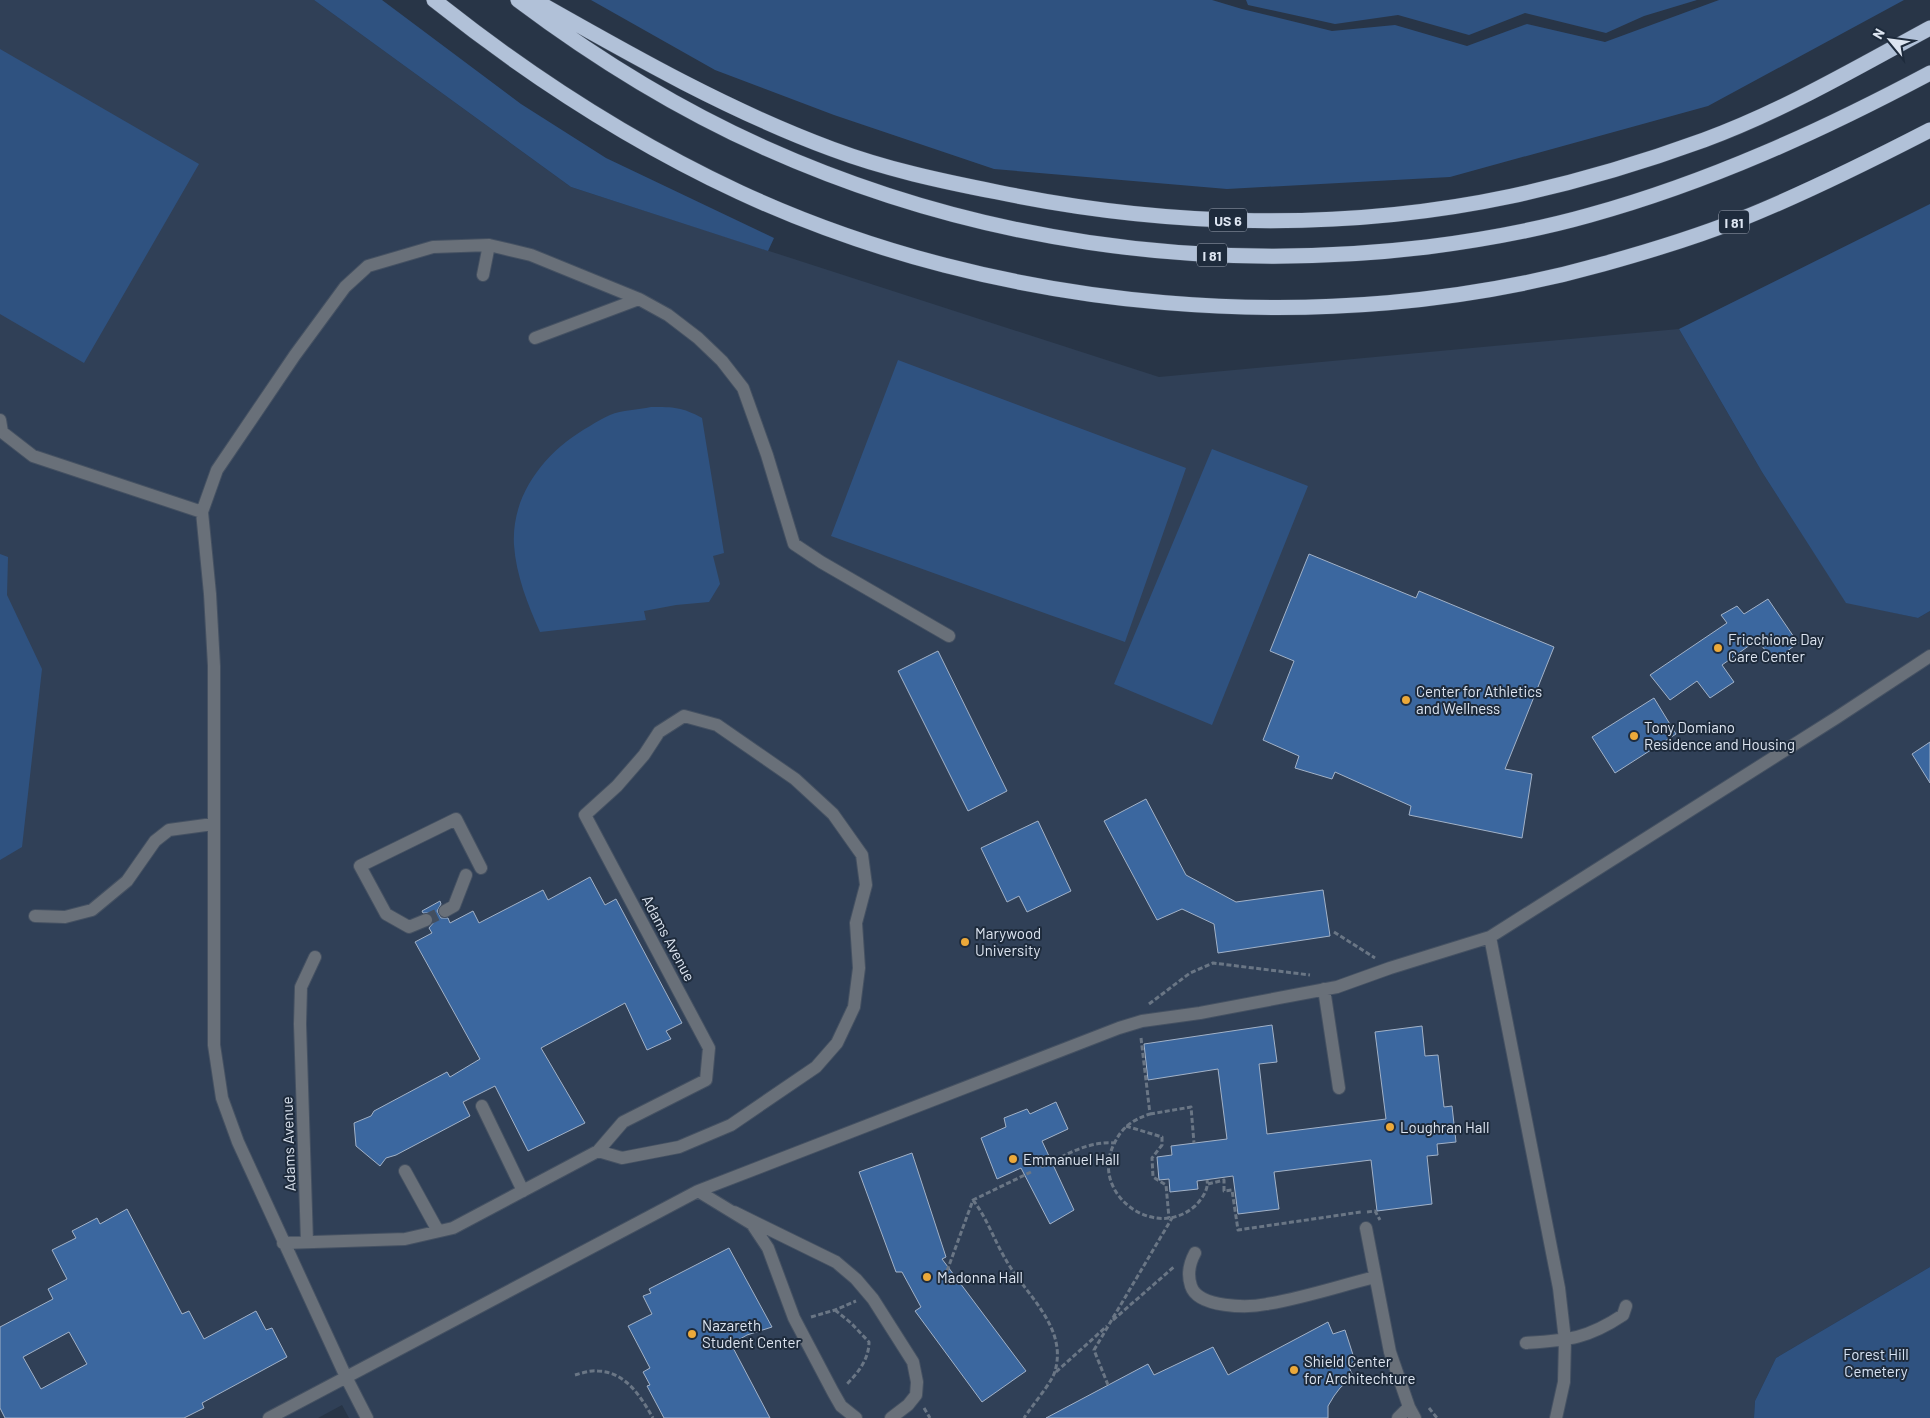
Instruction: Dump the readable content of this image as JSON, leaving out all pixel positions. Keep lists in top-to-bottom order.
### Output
{
  "streets": {
    "highway": ["US 6", "I 81"],
    "street": ["Adams Avenue"]
  },
  "parks": ["Forest Hill Cemetery"],
  "places": [
    "Fricchione Day Care Center",
    "Center for Athletics and Wellness",
    "Tony Domiano Residence and Housing",
    "Marywood University",
    "Loughran Hall",
    "Emmanuel Hall",
    "Madonna Hall",
    "Nazareth Student Center",
    "Shield Center for Architechture"
  ],
  "north": "top left"
}
